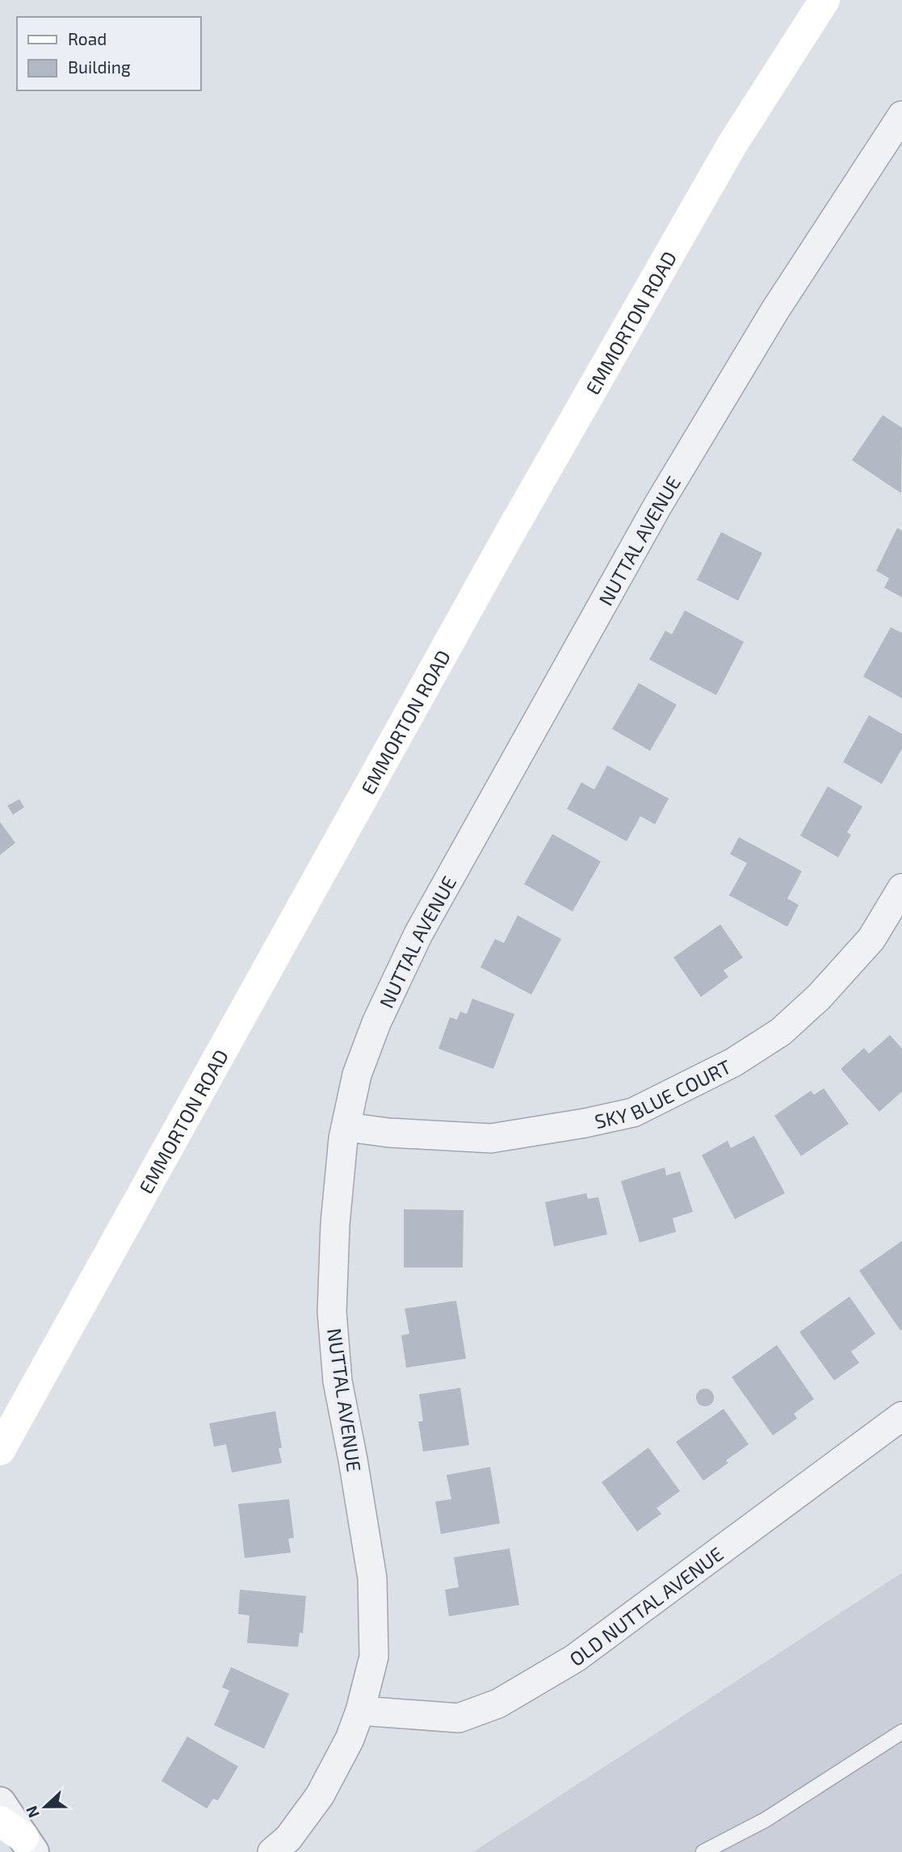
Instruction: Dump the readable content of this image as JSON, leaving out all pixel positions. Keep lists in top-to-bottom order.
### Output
{
  "streets": {
    "main road": ["EMMORTON ROAD"],
    "street": ["NUTTAL AVENUE", "SKY BLUE COURT", "OLD NUTTAL AVENUE"]
  },
  "crossings": [
    ["NUTTAL AVENUE", "SKY BLUE COURT"],
    ["NUTTAL AVENUE", "OLD NUTTAL AVENUE"]
  ],
  "legend": ["Road", "Building"],
  "north": "left"
}
